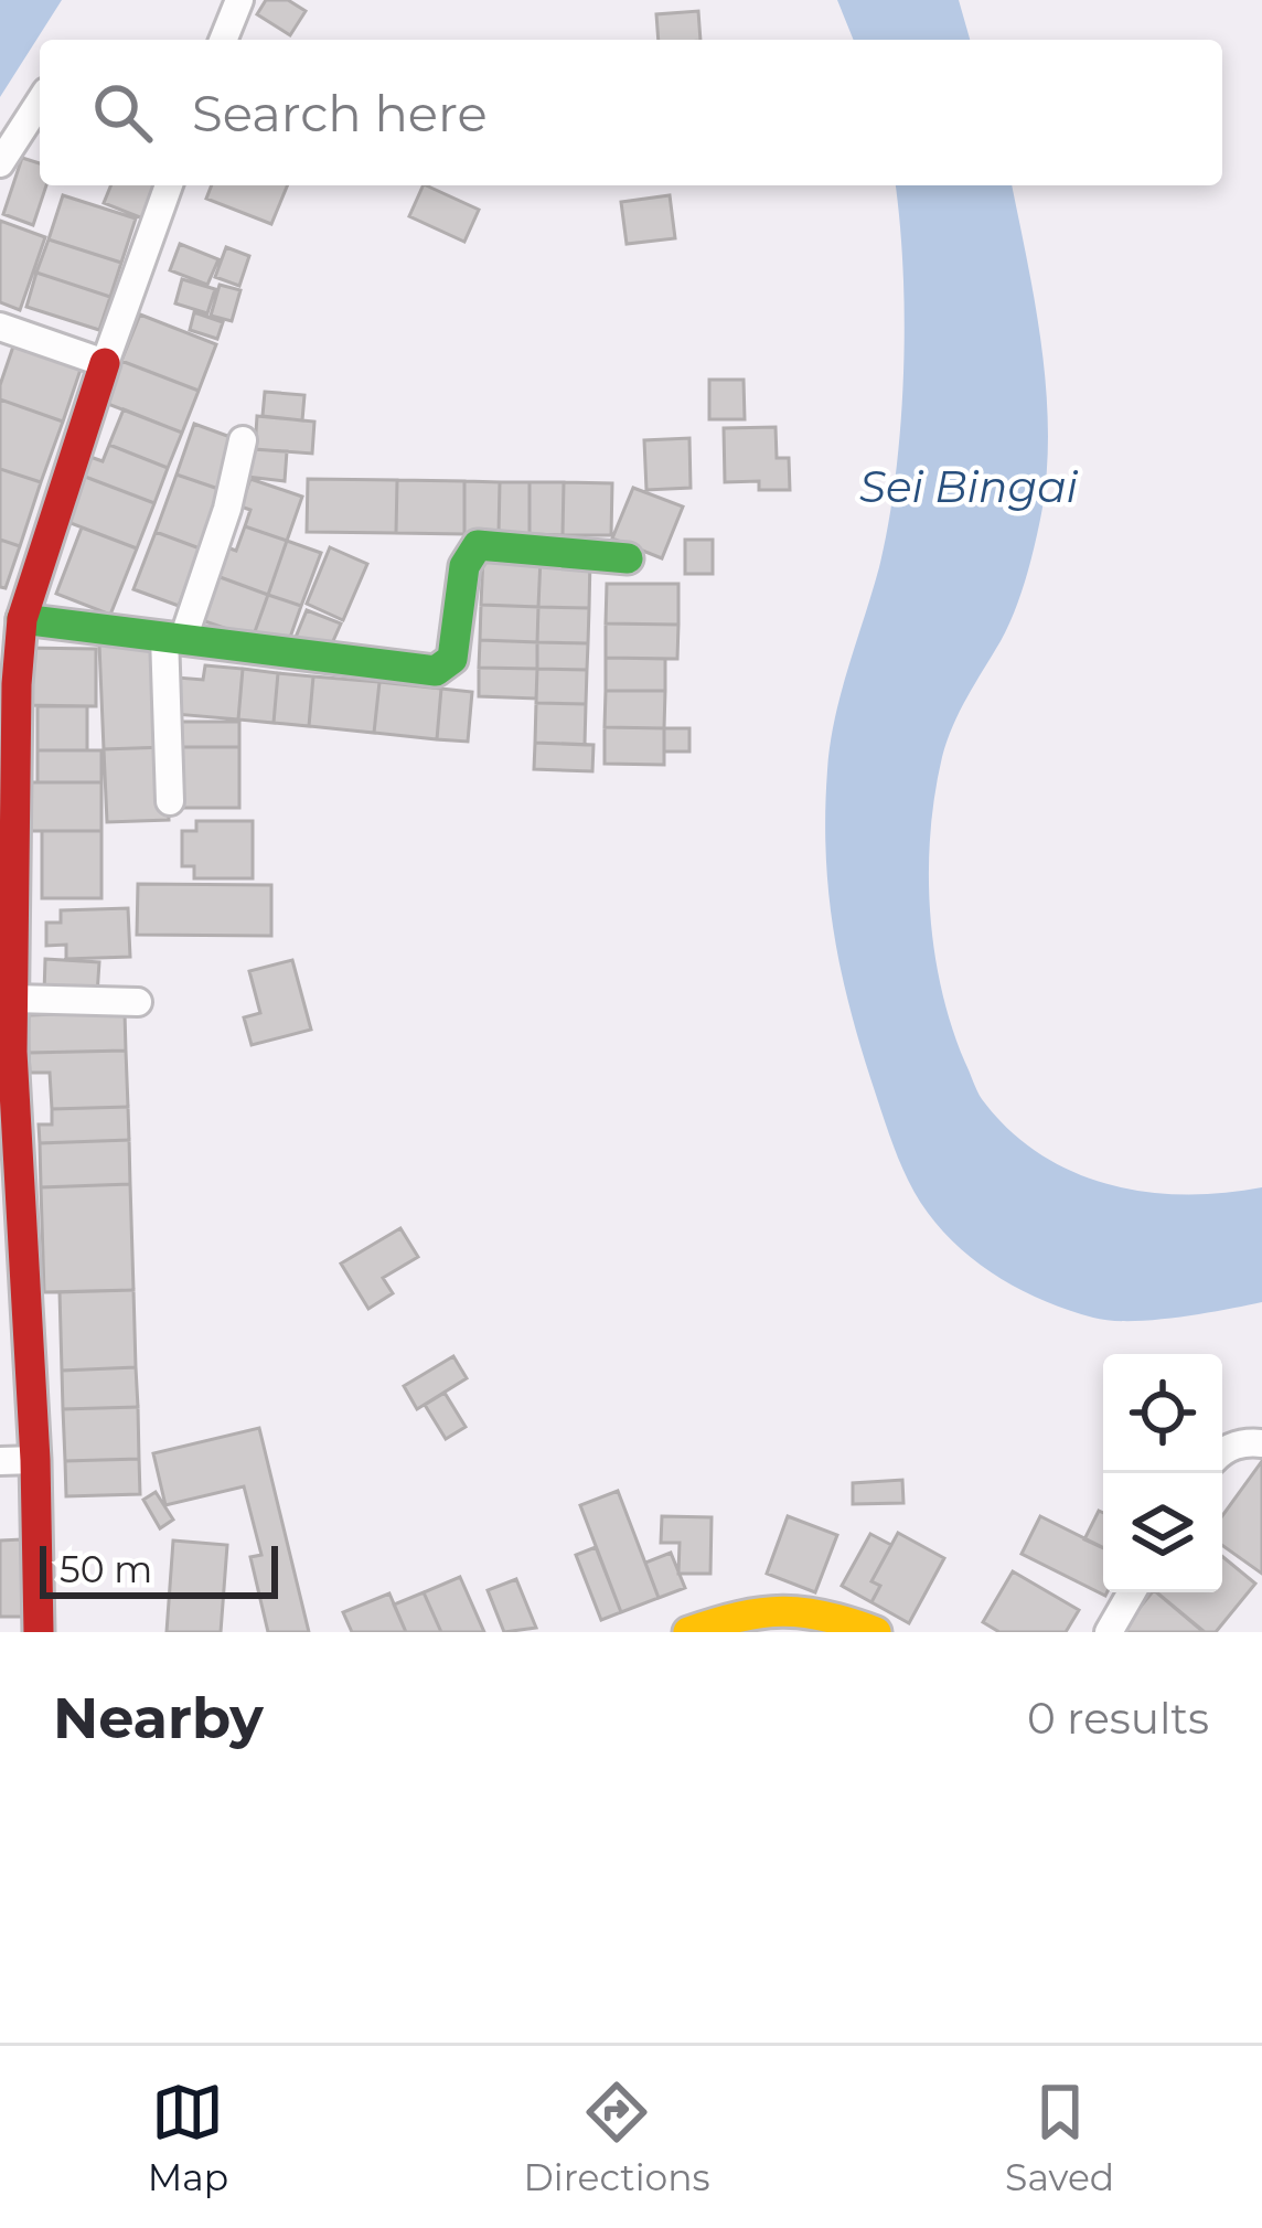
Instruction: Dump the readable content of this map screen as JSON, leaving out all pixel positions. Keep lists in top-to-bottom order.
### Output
{
  "water": ["Sei Bingai"],
  "scale_bar": "50 m",
  "page": {
    "search": "Search here",
    "scale": "50 m",
    "heading": ["Nearby", "0 results"],
    "nav": ["Map", "Directions", "Saved"]
  }
}
